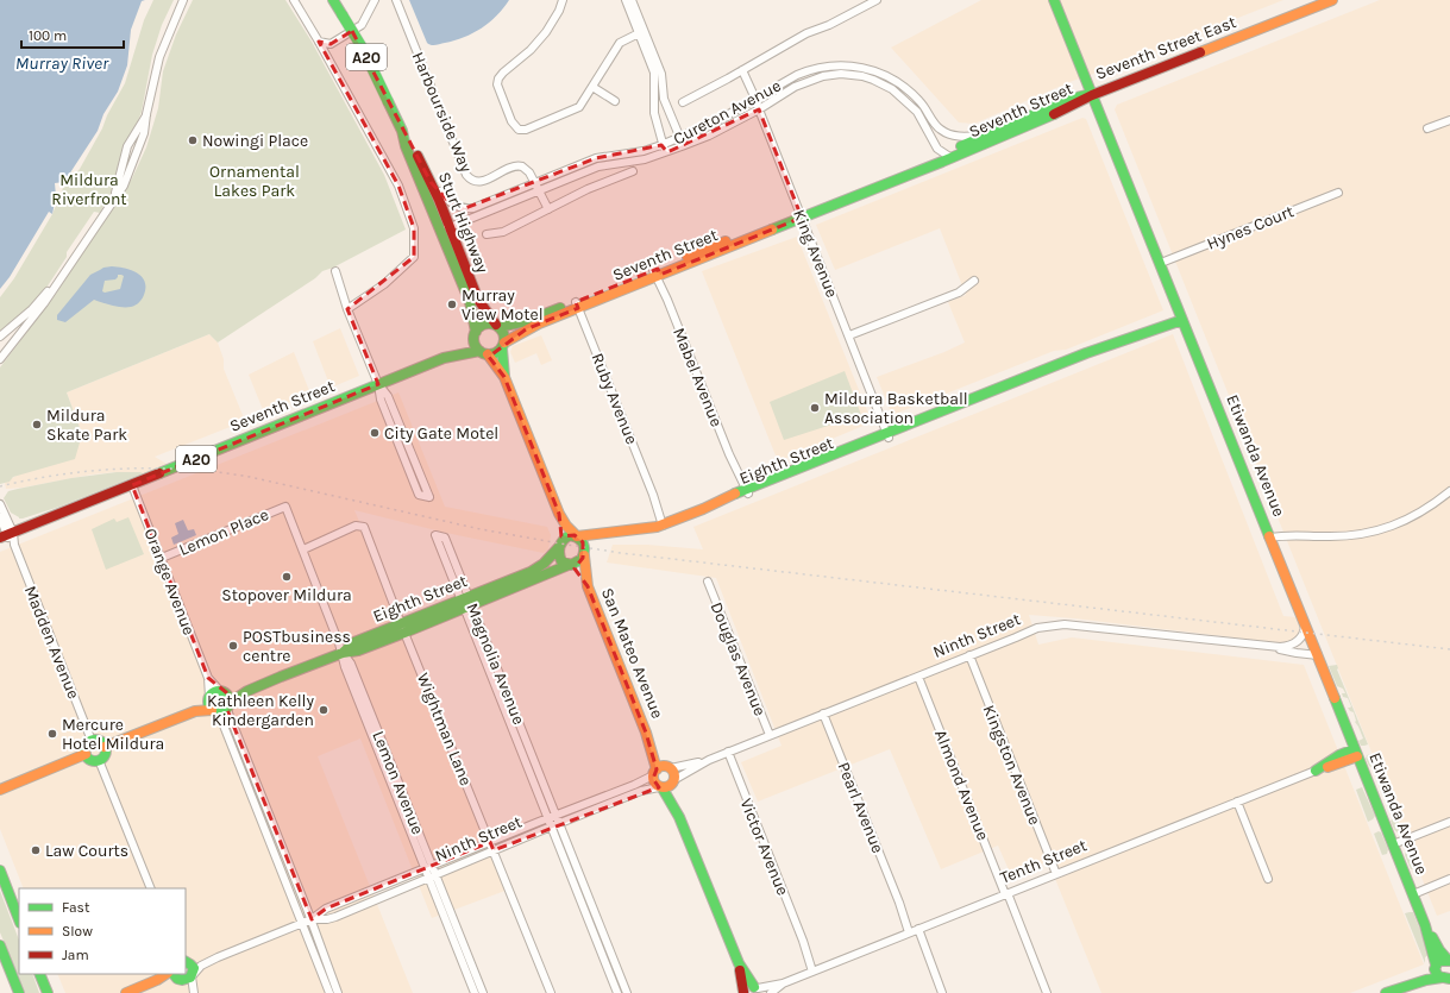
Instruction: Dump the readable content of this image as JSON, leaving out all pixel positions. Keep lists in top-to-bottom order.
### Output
{
  "streets": {
    "main road": [
      "Seventh Street East",
      "A20",
      "Seventh Street",
      "Sturt Highway",
      "Etiwanda Avenue",
      "Eighth Street",
      "San Mateo Avenue",
      "Tenth Street"
    ],
    "street": [
      "Harbourside Way",
      "Cureton Avenue",
      "Hynes Court",
      "King Avenue",
      "Mabel Avenue",
      "Ruby Avenue",
      "Lemon Place",
      "Orange Avenue",
      "Ninth Street",
      "Madden Avenue",
      "Douglas Avenue",
      "Magnolia Avenue",
      "Wightman Lane",
      "Kingston Avenue",
      "Lemon Avenue",
      "Almond Avenue",
      "Pearl Avenue",
      "Victor Avenue"
    ]
  },
  "crossings": [
    ["Seventh Street East", "Seventh Street"],
    ["Seventh Street East", "Etiwanda Avenue"],
    ["A20", "Seventh Street"],
    ["A20", "Sturt Highway"],
    ["Seventh Street", "Cureton Avenue"],
    ["Seventh Street", "Sturt Highway"],
    ["Seventh Street", "King Avenue"],
    ["Seventh Street", "Mabel Avenue"],
    ["Seventh Street", "Ruby Avenue"],
    ["Seventh Street", "Etiwanda Avenue"],
    ["Seventh Street", "Orange Avenue"],
    ["Seventh Street", "Madden Avenue"],
    ["Harbourside Way", "Cureton Avenue"],
    ["Cureton Avenue", "Sturt Highway"],
    ["Cureton Avenue", "King Avenue"],
    ["Hynes Court", "Etiwanda Avenue"],
    ["King Avenue", "Eighth Street"],
    ["Mabel Avenue", "Eighth Street"],
    ["Ruby Avenue", "Eighth Street"],
    ["Etiwanda Avenue", "Eighth Street"],
    ["Etiwanda Avenue", "Ninth Street"],
    ["Etiwanda Avenue", "Tenth Street"],
    ["Eighth Street", "Orange Avenue"],
    ["Eighth Street", "Madden Avenue"],
    ["Eighth Street", "San Mateo Avenue"],
    ["Eighth Street", "Magnolia Avenue"],
    ["Eighth Street", "Wightman Lane"],
    ["Eighth Street", "Lemon Avenue"],
    ["Lemon Place", "Orange Avenue"],
    ["Lemon Place", "Lemon Avenue"],
    ["Orange Avenue", "Ninth Street"],
    ["Ninth Street", "San Mateo Avenue"],
    ["Ninth Street", "Douglas Avenue"],
    ["Ninth Street", "Magnolia Avenue"],
    ["Ninth Street", "Wightman Lane"],
    ["Ninth Street", "Kingston Avenue"],
    ["Ninth Street", "Lemon Avenue"],
    ["Ninth Street", "Almond Avenue"],
    ["Ninth Street", "Pearl Avenue"],
    ["Ninth Street", "Victor Avenue"],
    ["San Mateo Avenue", "Tenth Street"],
    ["Wightman Lane", "Lemon Avenue"],
    ["Kingston Avenue", "Tenth Street"],
    ["Almond Avenue", "Tenth Street"],
    ["Pearl Avenue", "Tenth Street"],
    ["Victor Avenue", "Tenth Street"]
  ],
  "water": ["Murray River"],
  "parks": ["Ornamental Lakes Park", "Mildura Riverfront"],
  "places": [
    "Nowingi Place",
    "Murray View Motel",
    "Mildura Basketball Association",
    "Mildura Skate Park",
    "City Gate Motel",
    "Stopover Mildura",
    "POSTbusiness centre",
    "Kathleen Kelly Kindergarden",
    "Mercure Hotel Mildura",
    "Law Courts"
  ],
  "legend": ["Fast", "Slow", "Jam"],
  "scale_bar": "100 m"
}
